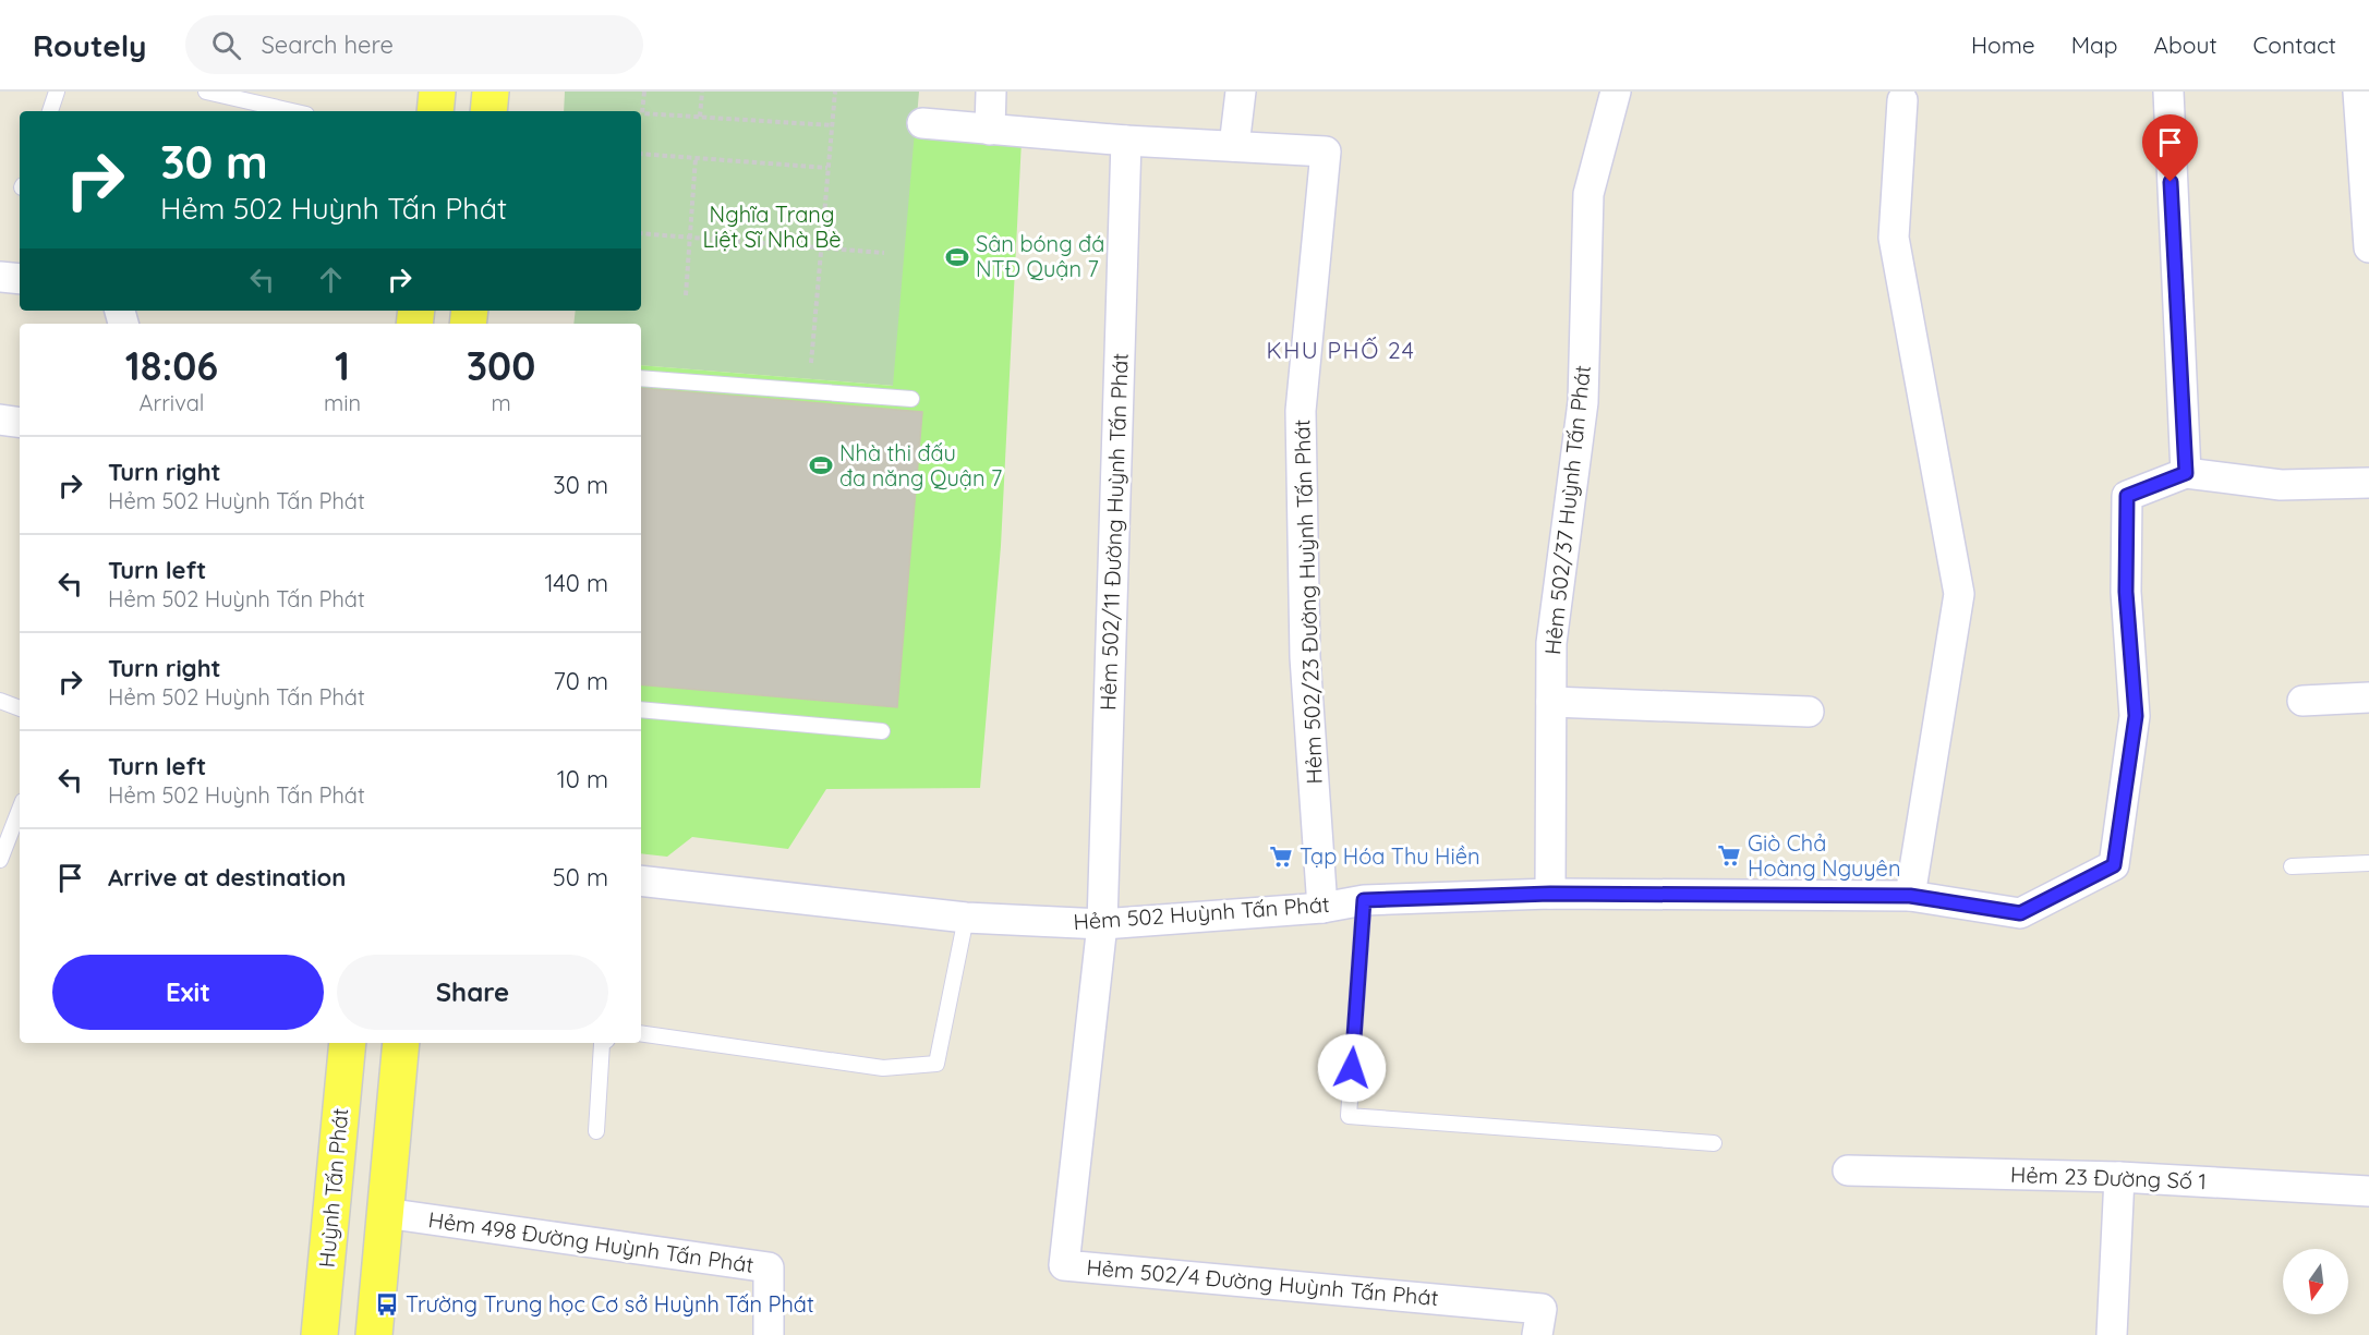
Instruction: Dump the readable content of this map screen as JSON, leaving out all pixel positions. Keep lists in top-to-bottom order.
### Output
{
  "streets": {
    "main road": ["Huỳnh Tấn Phát"],
    "street": [
      "Hẻm 502/37 Huỳnh Tấn Phát",
      "Hẻm 502/11 Đường Huỳnh Tấn Phát",
      "Hẻm 502/23 Đường Huỳnh Tấn Phát",
      "Hẻm 502 Huỳnh Tấn Phát",
      "Hẻm 23 Đường Số 1",
      "Hẻm 498 Đường Huỳnh Tấn Phát",
      "Hẻm 502/4 Đường Huỳnh Tấn Phát"
    ]
  },
  "crossings": [
    ["Hẻm 502/37 Huỳnh Tấn Phát", "Hẻm 502 Huỳnh Tấn Phát"],
    ["Hẻm 502/11 Đường Huỳnh Tấn Phát", "Hẻm 502/23 Đường Huỳnh Tấn Phát"],
    ["Hẻm 502/11 Đường Huỳnh Tấn Phát", "Hẻm 502 Huỳnh Tấn Phát"],
    ["Hẻm 502/11 Đường Huỳnh Tấn Phát", "Hẻm 502/4 Đường Huỳnh Tấn Phát"],
    ["Hẻm 502/23 Đường Huỳnh Tấn Phát", "Hẻm 502 Huỳnh Tấn Phát"],
    ["Hẻm 502 Huỳnh Tấn Phát", "Hẻm 502/4 Đường Huỳnh Tấn Phát"]
  ],
  "districts": ["KHU PHỐ 24"],
  "parks": ["Nghĩa Trang Liệt Sĩ Nhà Bè"],
  "places": {
    "sports": ["Sân bóng đá NTĐ Quận 7", "Nhà thi đấu đa năng Quận 7"],
    "supermarket": ["Giò Chả Hoàng Nguyên", "Tạp Hóa Thu Hiền"],
    "bus stop": ["Trường Trung học Cơ sở Huỳnh Tấn Phát"]
  },
  "north": "bottom",
  "page": {
    "header": "Routely",
    "search": "Search here",
    "nav": [
      "Home",
      "Map",
      "About",
      "Contact"
    ],
    "turn": ["30 m", "Hẻm 502 Huỳnh Tấn Phát"],
    "eta": [
      "18:06",
      "Arrival",
      "1",
      "min",
      "300",
      "m"
    ],
    "list": [
      {
        "name": "Turn right",
        "note": "Hẻm 502 Huỳnh Tấn Phát",
        "value": "30 m"
      },
      {
        "name": "Turn left",
        "note": "Hẻm 502 Huỳnh Tấn Phát",
        "value": "140 m"
      },
      {
        "name": "Turn right",
        "note": "Hẻm 502 Huỳnh Tấn Phát",
        "value": "70 m"
      },
      {
        "name": "Turn left",
        "note": "Hẻm 502 Huỳnh Tấn Phát",
        "value": "10 m"
      },
      {
        "name": "Arrive at destination",
        "value": "50 m"
      }
    ],
    "buttons": ["Exit", "Share"]
  }
}
